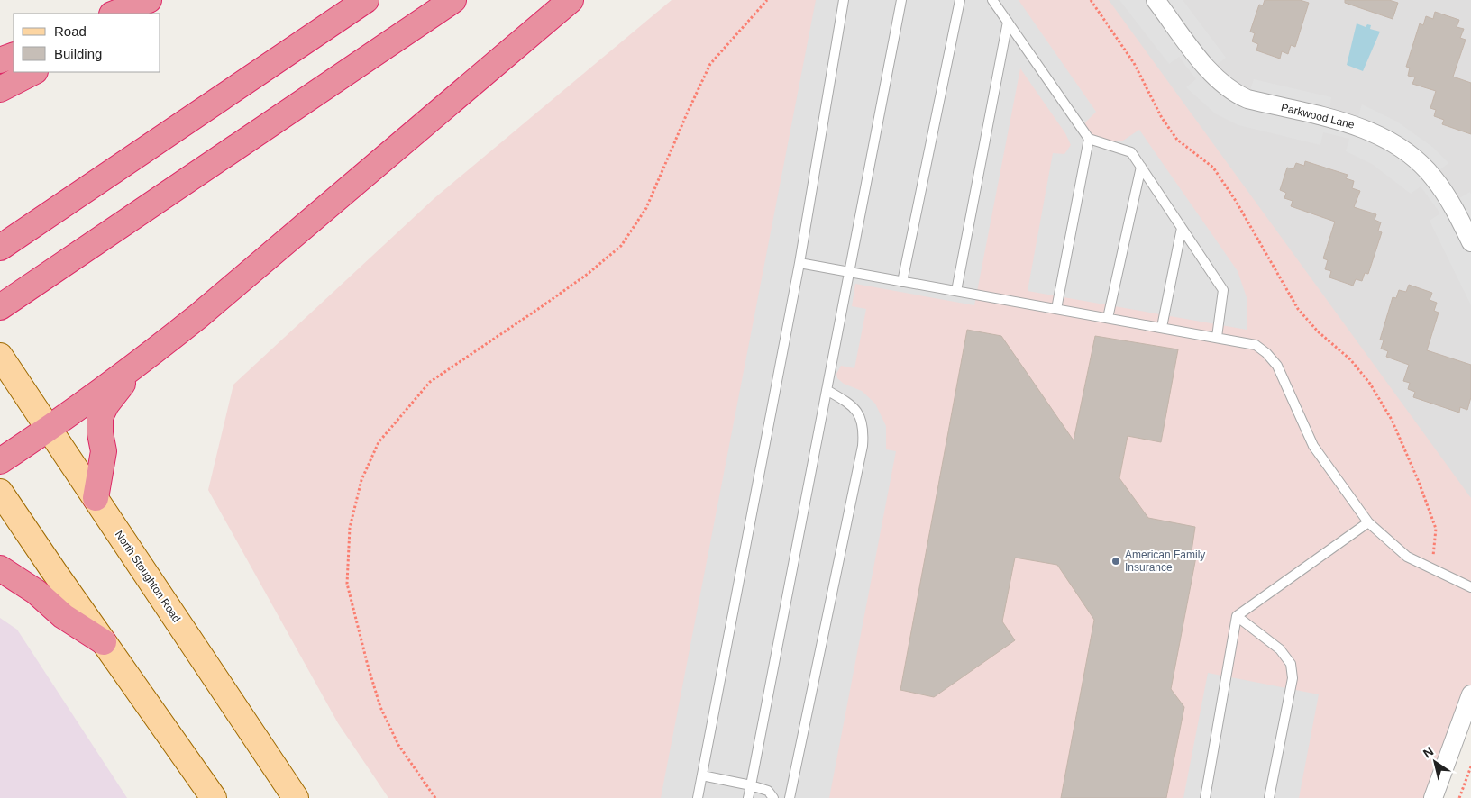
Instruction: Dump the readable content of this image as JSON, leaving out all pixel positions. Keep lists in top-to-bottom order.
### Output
{
  "streets": {
    "main road": ["North Stoughton Road"],
    "street": ["Parkwood Lane"]
  },
  "places": ["American Family Insurance"],
  "legend": ["Road", "Building"],
  "north": "top left"
}
